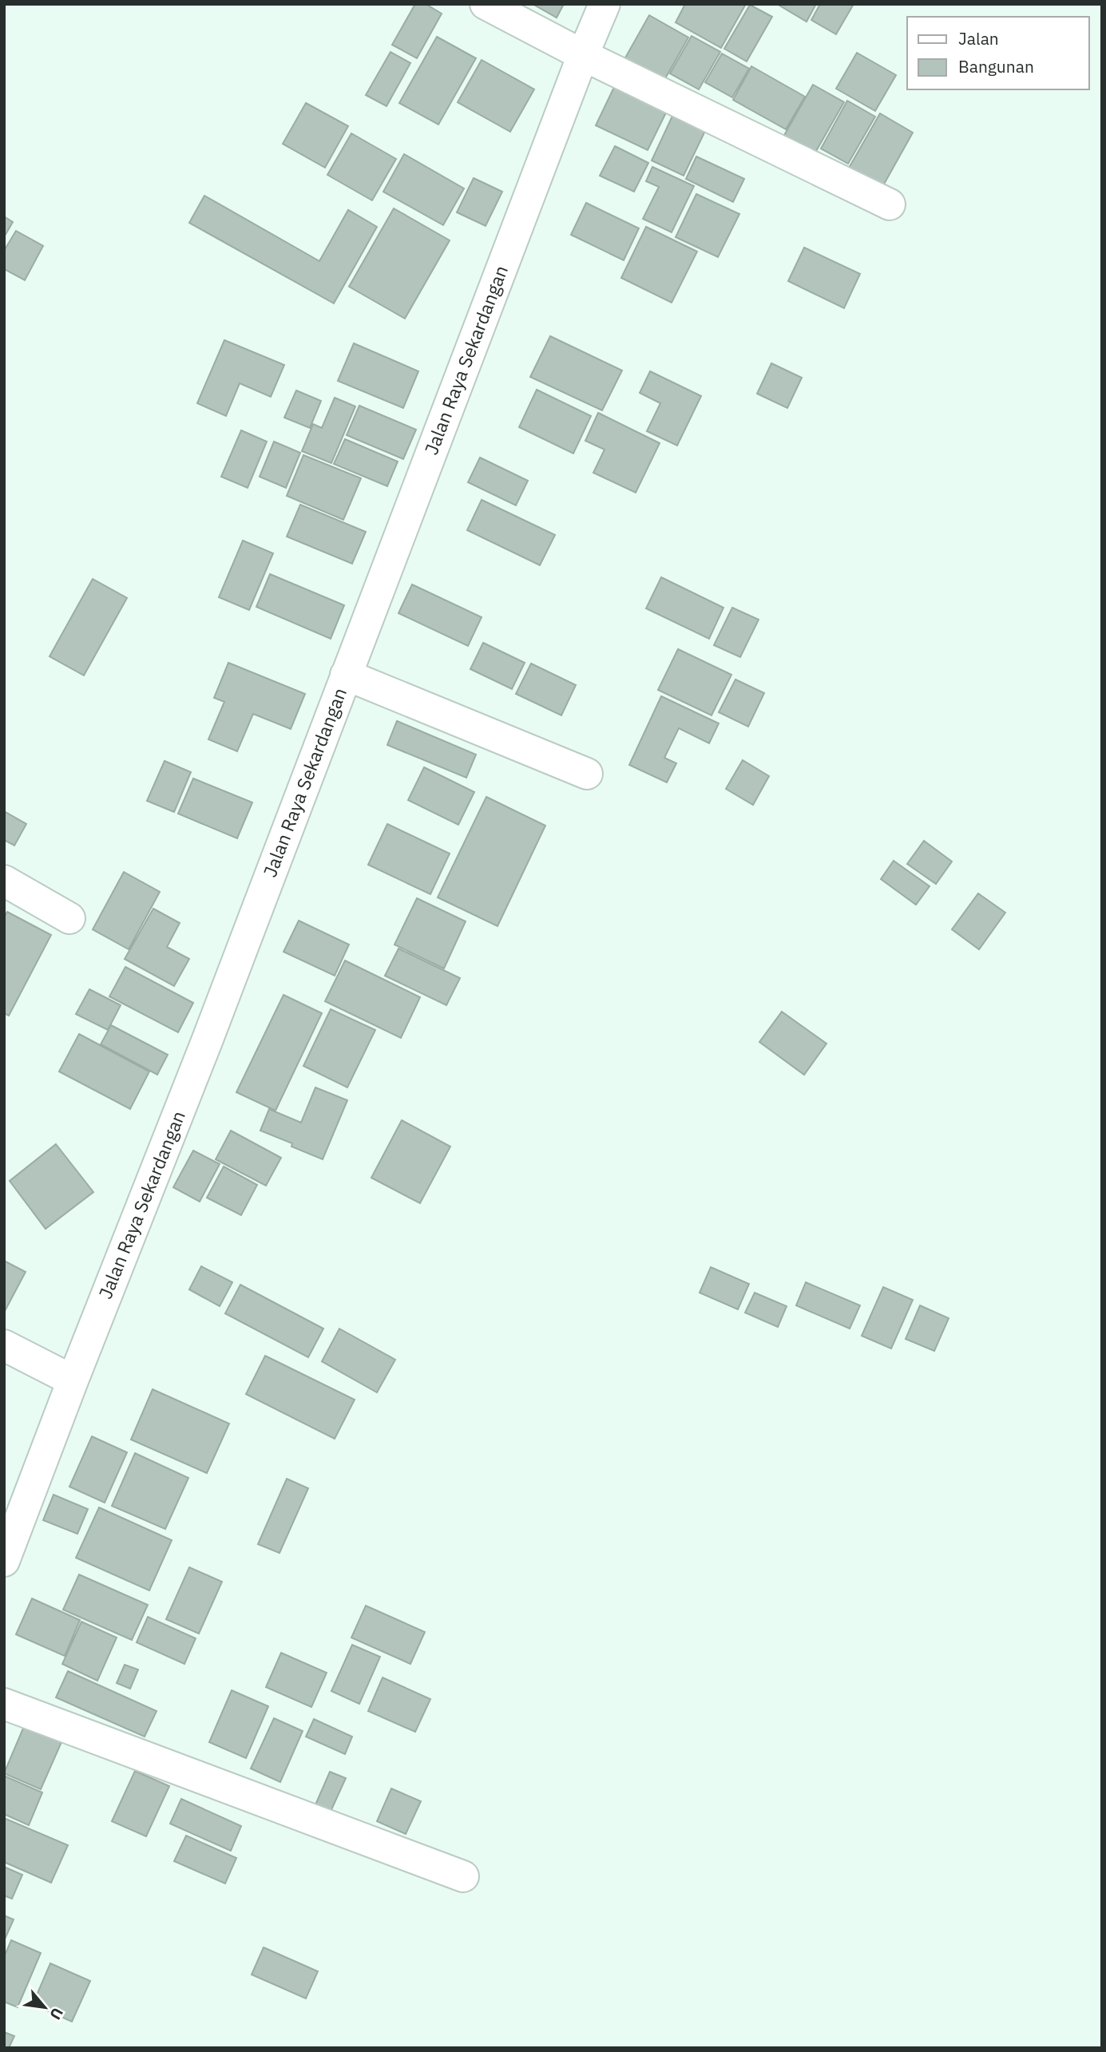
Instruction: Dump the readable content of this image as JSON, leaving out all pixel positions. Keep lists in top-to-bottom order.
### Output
{
  "streets": {
    "street": ["Jalan Raya Sekardangan"]
  },
  "legend": ["Jalan", "Bangunan"],
  "north": "bottom right"
}
